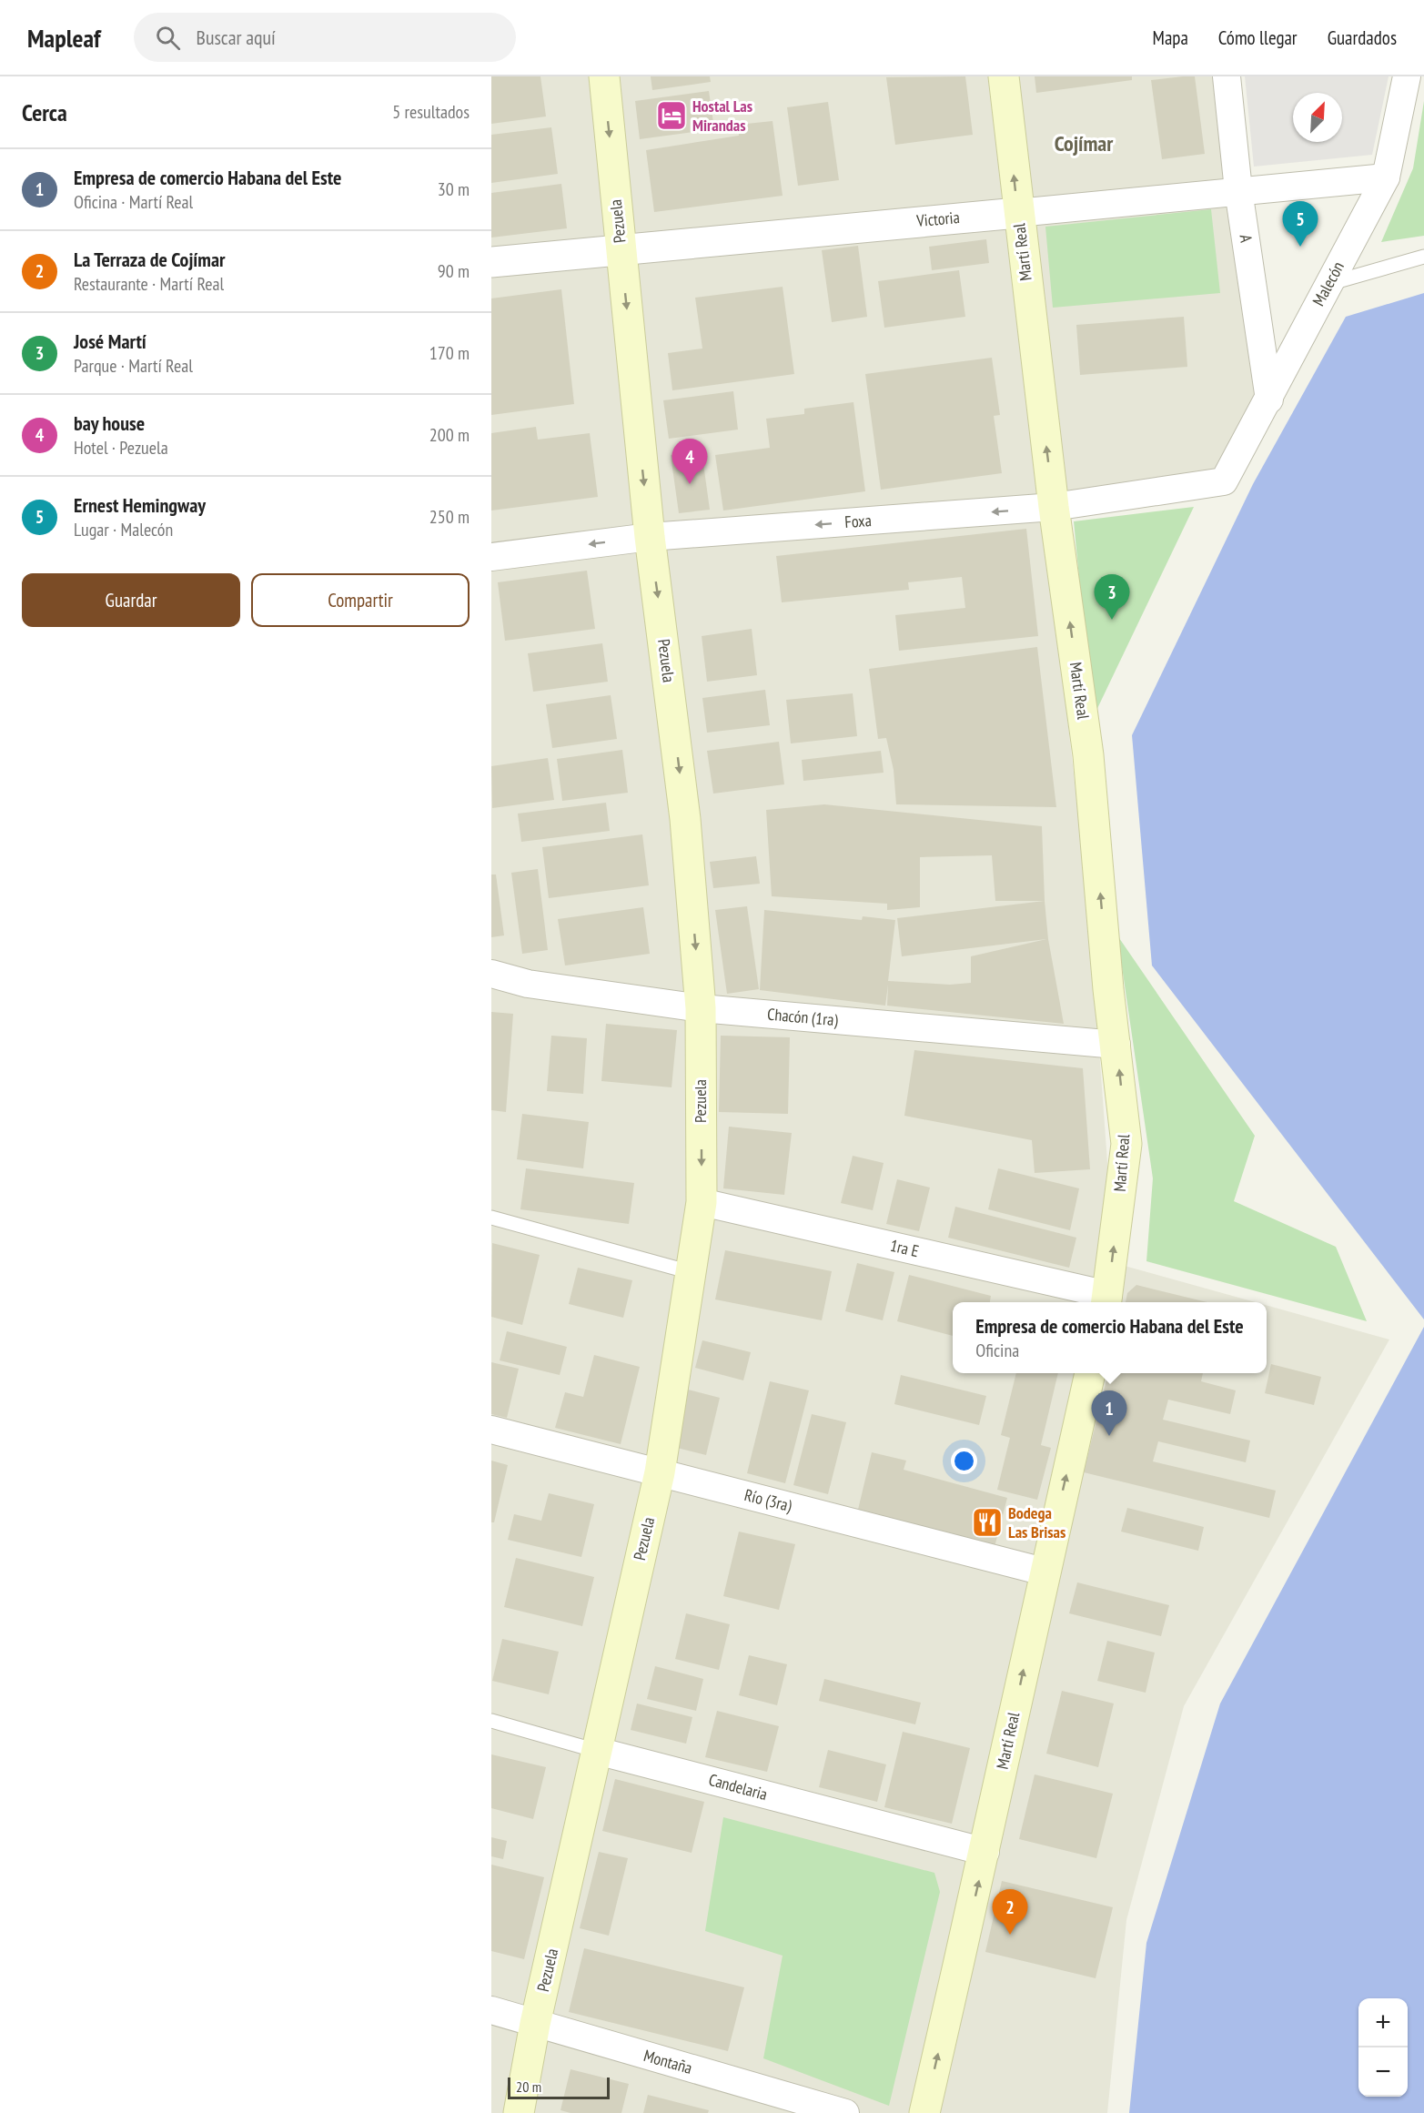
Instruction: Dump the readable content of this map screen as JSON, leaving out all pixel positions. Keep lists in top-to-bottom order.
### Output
{
  "streets": {
    "main road": ["Pezuela", "Martí Real"],
    "street": [
      "Victoria",
      "A",
      "Malecón",
      "Foxa",
      "Chacón (1ra)",
      "1ra E",
      "Río (3ra)",
      "Candelaria",
      "Montaña"
    ]
  },
  "crossings": [
    ["Victoria", "Pezuela"],
    ["Victoria", "A"],
    ["Victoria", "Martí Real"],
    ["Victoria", "Malecón"],
    ["Pezuela", "Foxa"],
    ["Pezuela", "Chacón (1ra)"],
    ["Pezuela", "1ra E"],
    ["Pezuela", "Río (3ra)"],
    ["Pezuela", "Candelaria"],
    ["Pezuela", "Montaña"],
    ["A", "Malecón"],
    ["Martí Real", "Foxa"],
    ["Martí Real", "Chacón (1ra)"],
    ["Martí Real", "1ra E"],
    ["Martí Real", "Río (3ra)"],
    ["Martí Real", "Candelaria"],
    ["Malecón", "Foxa"]
  ],
  "one_way": ["Pezuela", "Martí Real", "Foxa"],
  "districts": ["Cojímar"],
  "places": {
    "hotel": ["Hostal Las Mirandas"],
    "restaurant": ["Bodega Las Brisas"]
  },
  "scale_bar": "20 m",
  "north": "top right",
  "page": {
    "header": "Mapleaf",
    "search": "Buscar aquí",
    "nav": ["Mapa", "Cómo llegar", "Guardados"],
    "heading": ["Cerca", "5 resultados"],
    "list": [
      {
        "mark": "1",
        "name": "Empresa de comercio Habana del Este",
        "note": "Oficina · Martí Real",
        "value": "30 m"
      },
      {
        "mark": "2",
        "name": "La Terraza de Cojímar",
        "note": "Restaurante · Martí Real",
        "value": "90 m"
      },
      {
        "mark": "3",
        "name": "José Martí",
        "note": "Parque · Martí Real",
        "value": "170 m"
      },
      {
        "mark": "4",
        "name": "bay house",
        "note": "Hotel · Pezuela",
        "value": "200 m"
      },
      {
        "mark": "5",
        "name": "Ernest Hemingway",
        "note": "Lugar · Malecón",
        "value": "250 m"
      }
    ],
    "pins": [
      "5",
      "4",
      "3",
      "1",
      "2"
    ],
    "buttons": ["Guardar", "Compartir"],
    "popup": ["Empresa de comercio Habana del Este", "Oficina"],
    "map_buttons": ["+", "−"],
    "scale": "20 m"
  }
}
